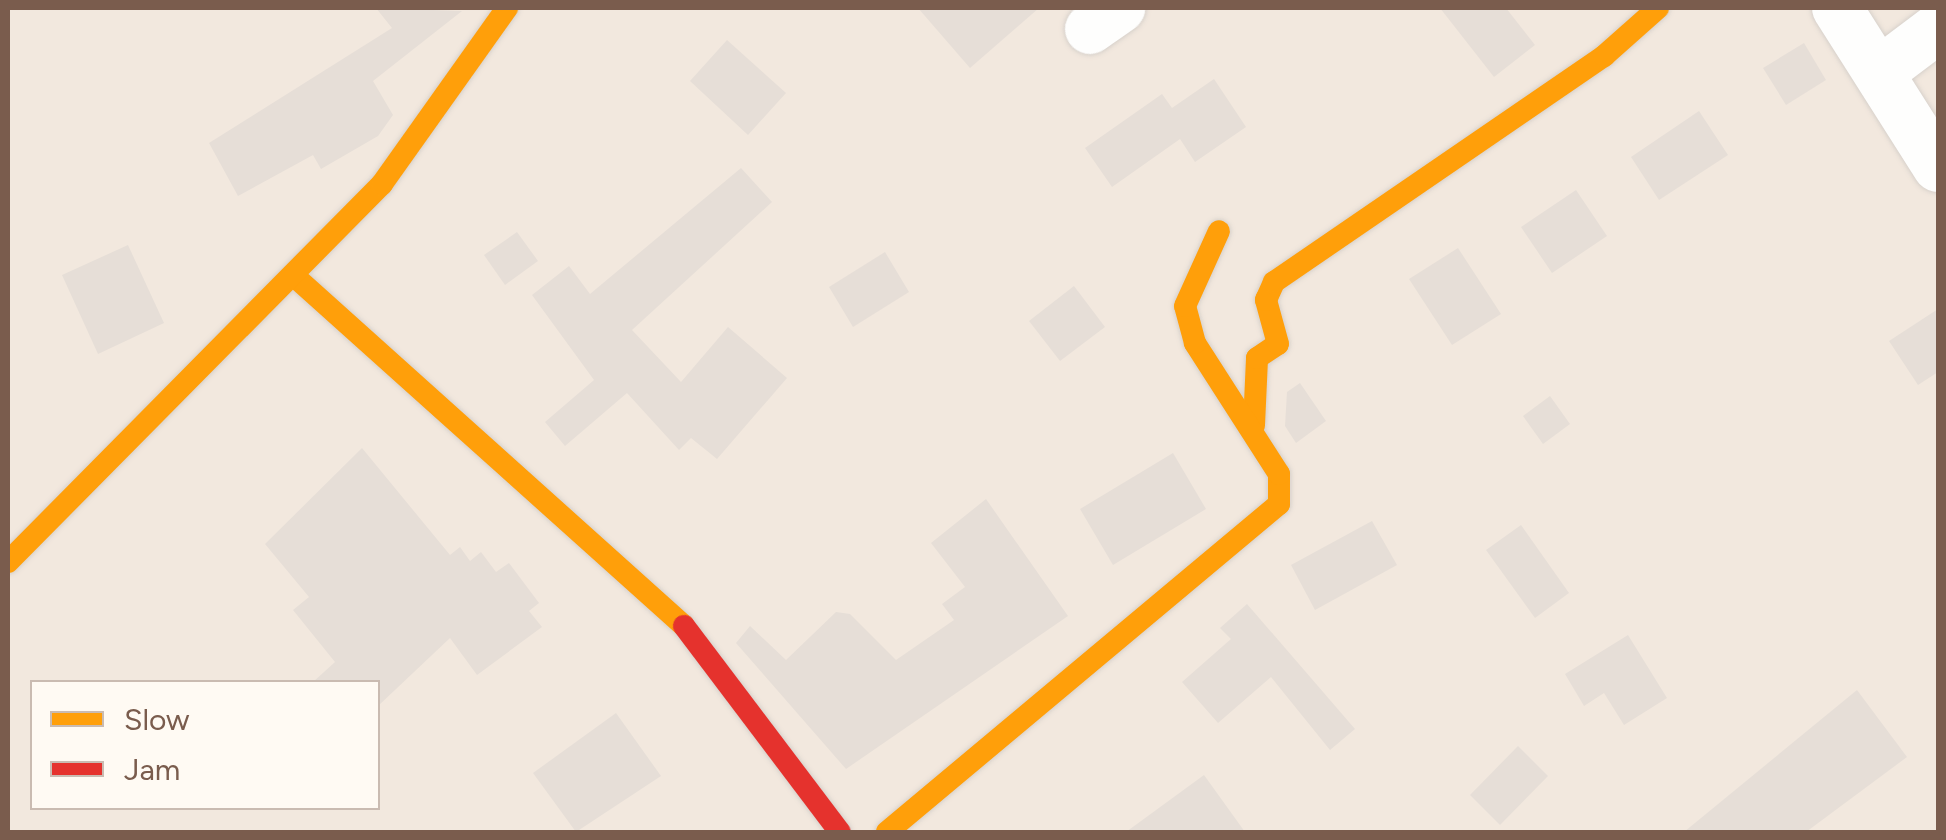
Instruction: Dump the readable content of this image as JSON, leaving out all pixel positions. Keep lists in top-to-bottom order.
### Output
{
  "legend": ["Slow", "Jam"]
}
